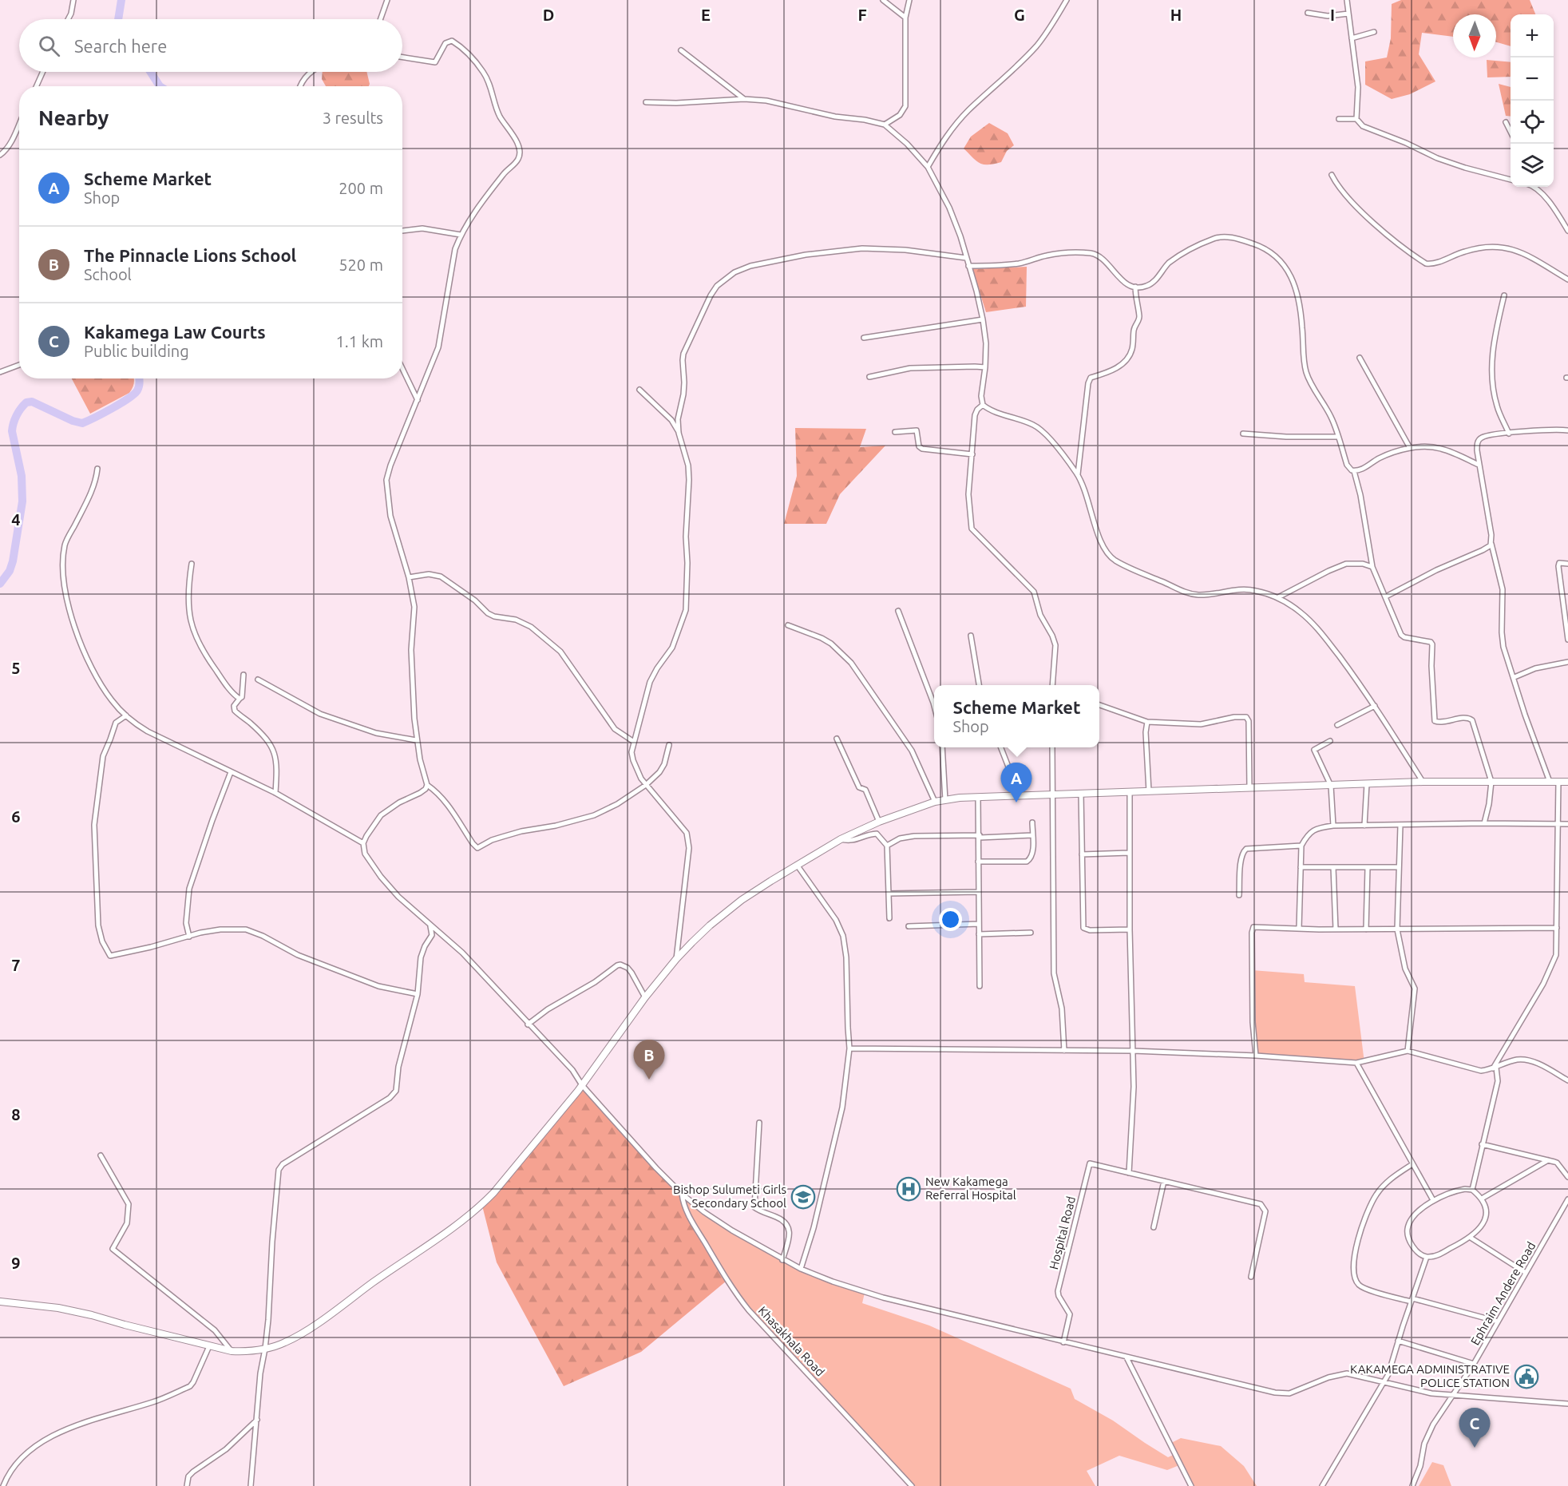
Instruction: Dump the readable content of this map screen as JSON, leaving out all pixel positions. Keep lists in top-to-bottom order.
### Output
{
  "streets": {
    "street": ["Hospital Road", "Ephraim Andere Road", "Khasakhala Road"]
  },
  "places": {
    "hospital": ["New Kakamega Referral Hospital"],
    "school or university": ["Bishop Sulumeti Girls Secondary School"],
    "public building": ["KAKAMEGA ADMINISTRATIVE POLICE STATION"]
  },
  "north": "bottom",
  "page": {
    "map_buttons": ["+", "−"],
    "search": "Search here",
    "heading": ["Nearby", "3 results"],
    "list": [
      {
        "mark": "A",
        "name": "Scheme Market",
        "note": "Shop",
        "value": "200 m"
      },
      {
        "mark": "B",
        "name": "The Pinnacle Lions School",
        "note": "School",
        "value": "520 m"
      },
      {
        "mark": "C",
        "name": "Kakamega Law Courts",
        "note": "Public building",
        "value": "1.1 km"
      }
    ],
    "popup": ["Scheme Market", "Shop"],
    "pins": ["A", "B", "C"]
  },
  "grid": {
    "columns": [
      "D",
      "E",
      "F",
      "G",
      "H",
      "I"
    ],
    "rows": [
      "4",
      "5",
      "6",
      "7",
      "8",
      "9"
    ]
  }
}
